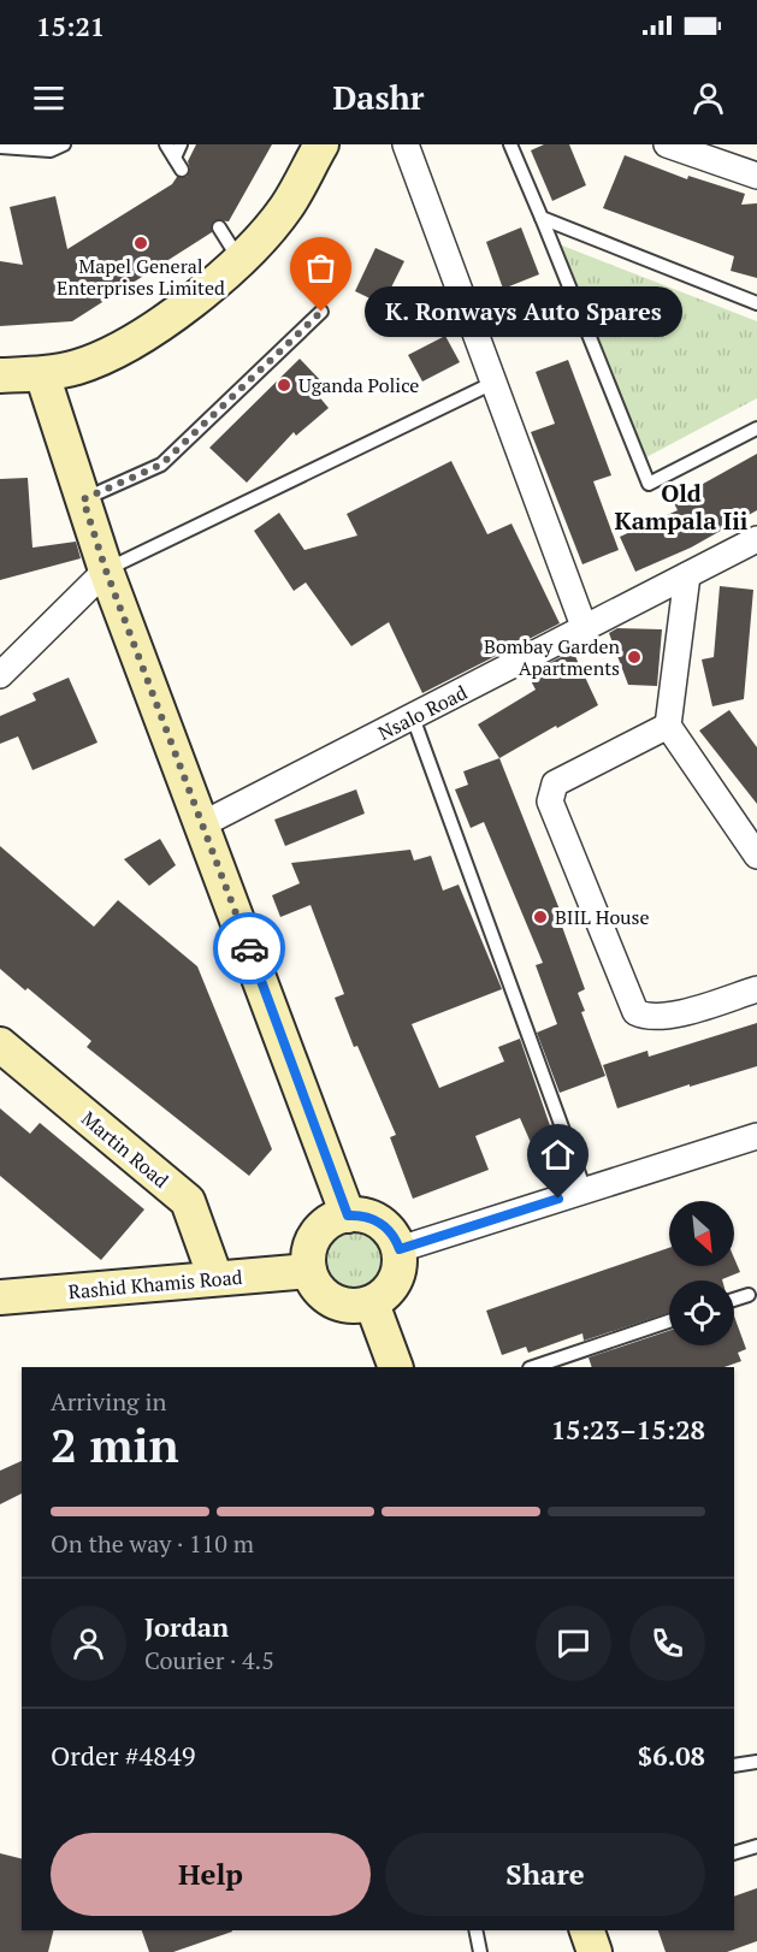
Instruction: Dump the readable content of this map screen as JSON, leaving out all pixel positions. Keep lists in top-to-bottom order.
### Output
{
  "streets": {
    "street": ["Nsalo Road", "Martin Road", "Rashid Khamis Road"]
  },
  "crossings": [
    ["Martin Road", "Rashid Khamis Road"]
  ],
  "districts": ["Old Kampala Iii"],
  "places": [
    "Mapel General Enterprises Limited",
    "K. Ronways Auto Spares",
    "Uganda Police",
    "Bombay Garden Apartments",
    "BIIL House"
  ],
  "north": "bottom right",
  "page": {
    "status": "15:21",
    "header": "Dashr",
    "bubble": "K. Ronways Auto Spares",
    "heading": ["2 min", "Arriving in", "15:23–15:28"],
    "panel": [
      "Jordan",
      "Courier · 4.5",
      "Order #4849",
      "$6.08"
    ],
    "bar": "On the way · 110 m",
    "buttons": ["Help", "Share"]
  }
}
